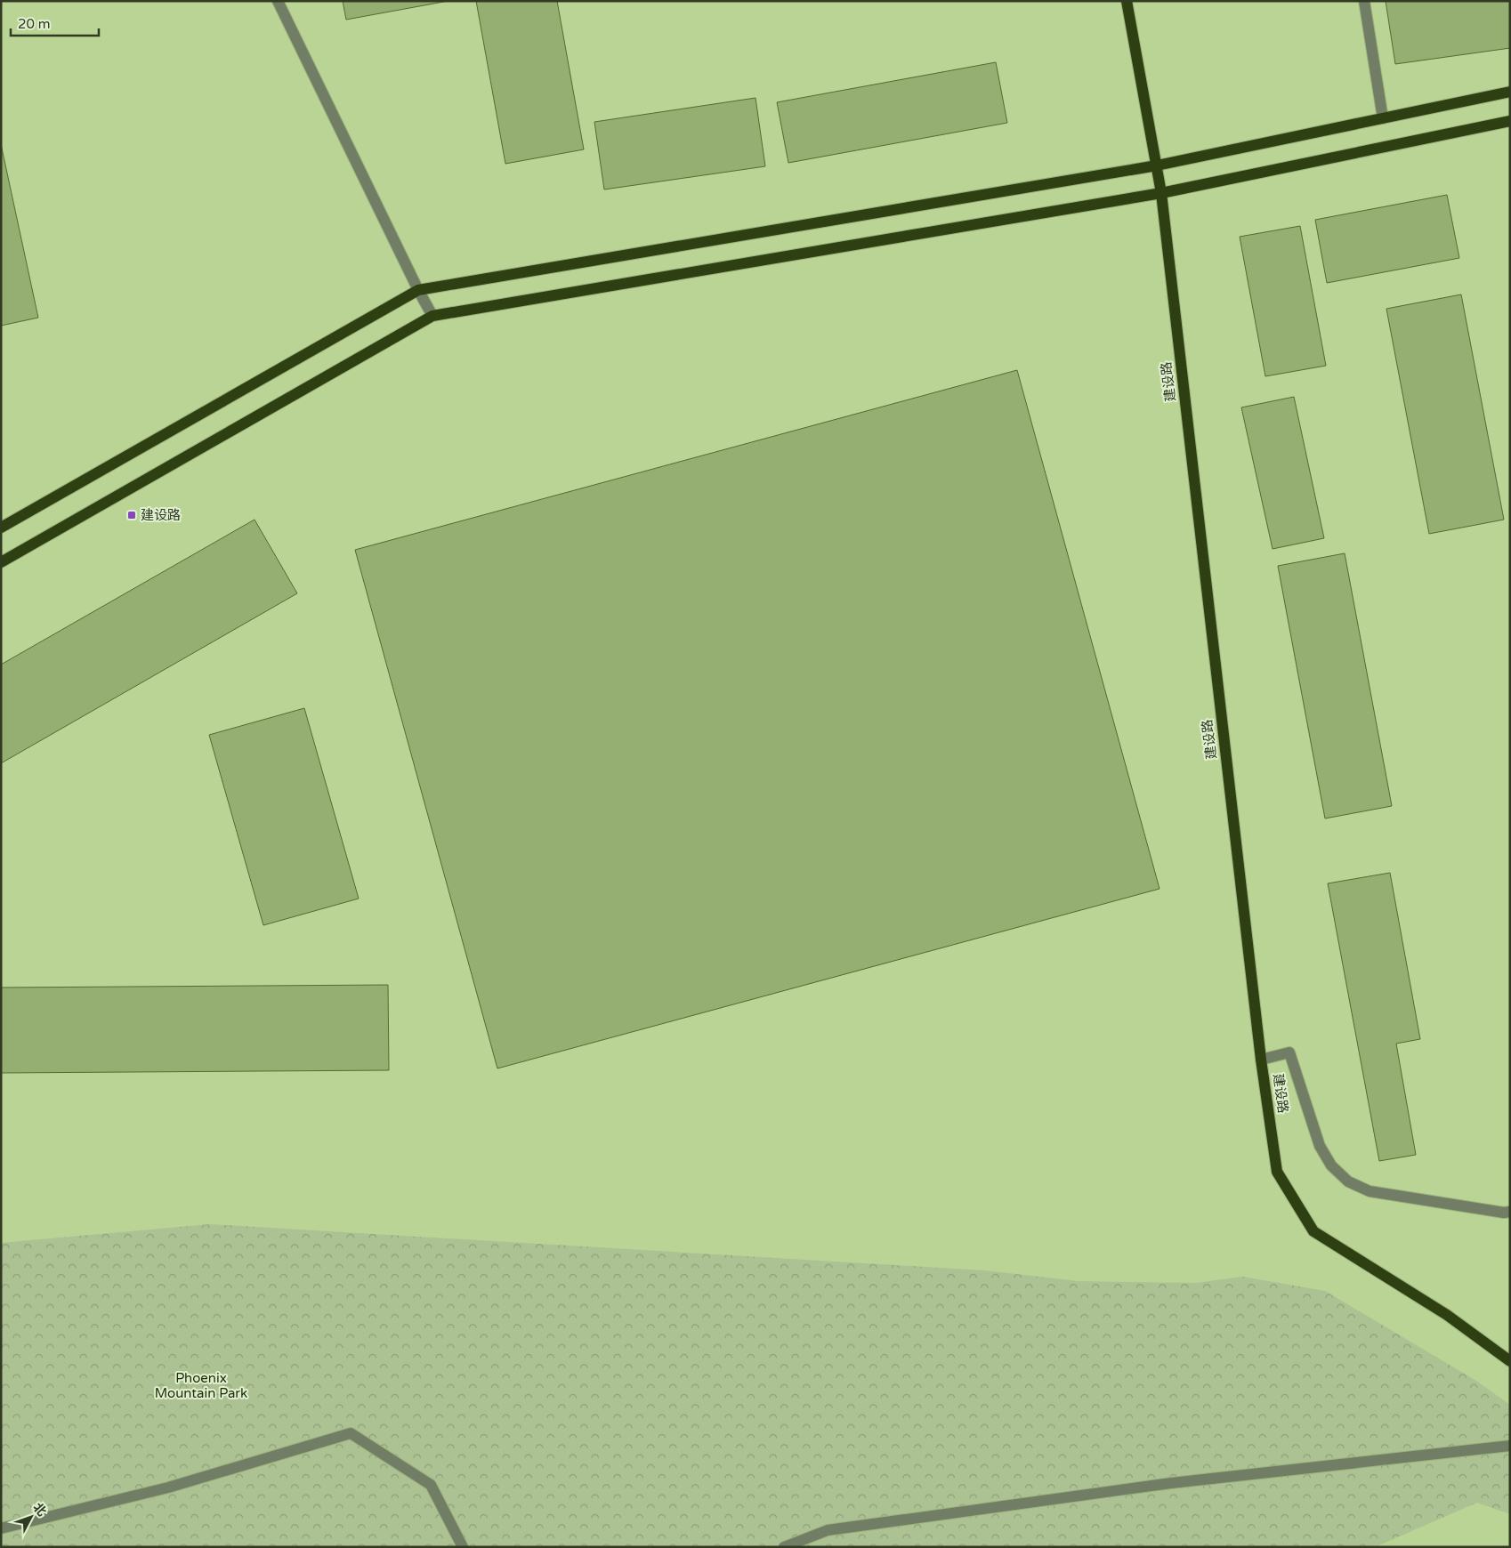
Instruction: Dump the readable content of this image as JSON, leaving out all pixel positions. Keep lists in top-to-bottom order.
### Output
{
  "streets": {
    "main road": ["建设路"]
  },
  "parks": ["Phoenix Mountain Park"],
  "places": {
    "transit": ["建设路"]
  },
  "scale_bar": "20 m",
  "north": "top right"
}
